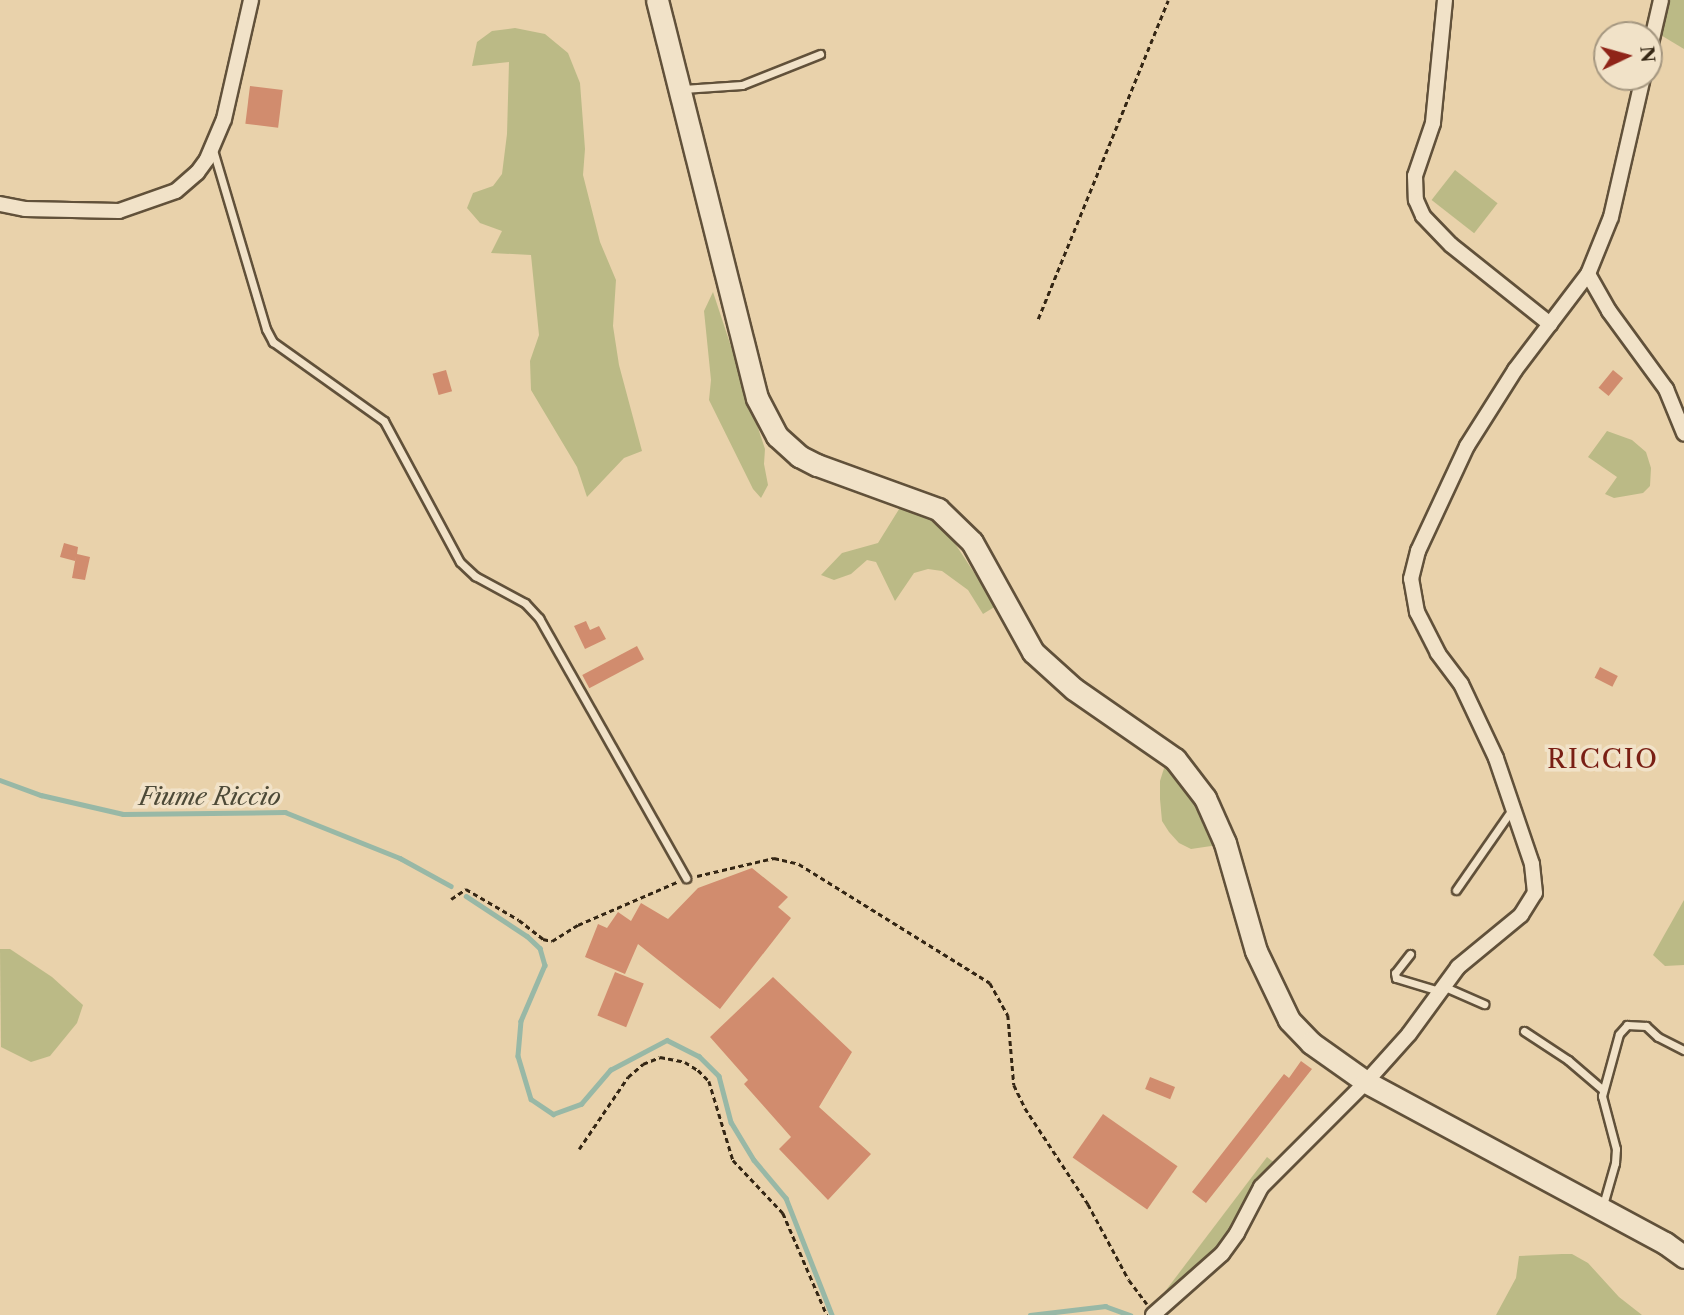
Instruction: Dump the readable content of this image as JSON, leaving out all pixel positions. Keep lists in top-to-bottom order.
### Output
{
  "districts": ["RICCIO"],
  "water": ["Fiume Riccio"],
  "north": "right"
}
